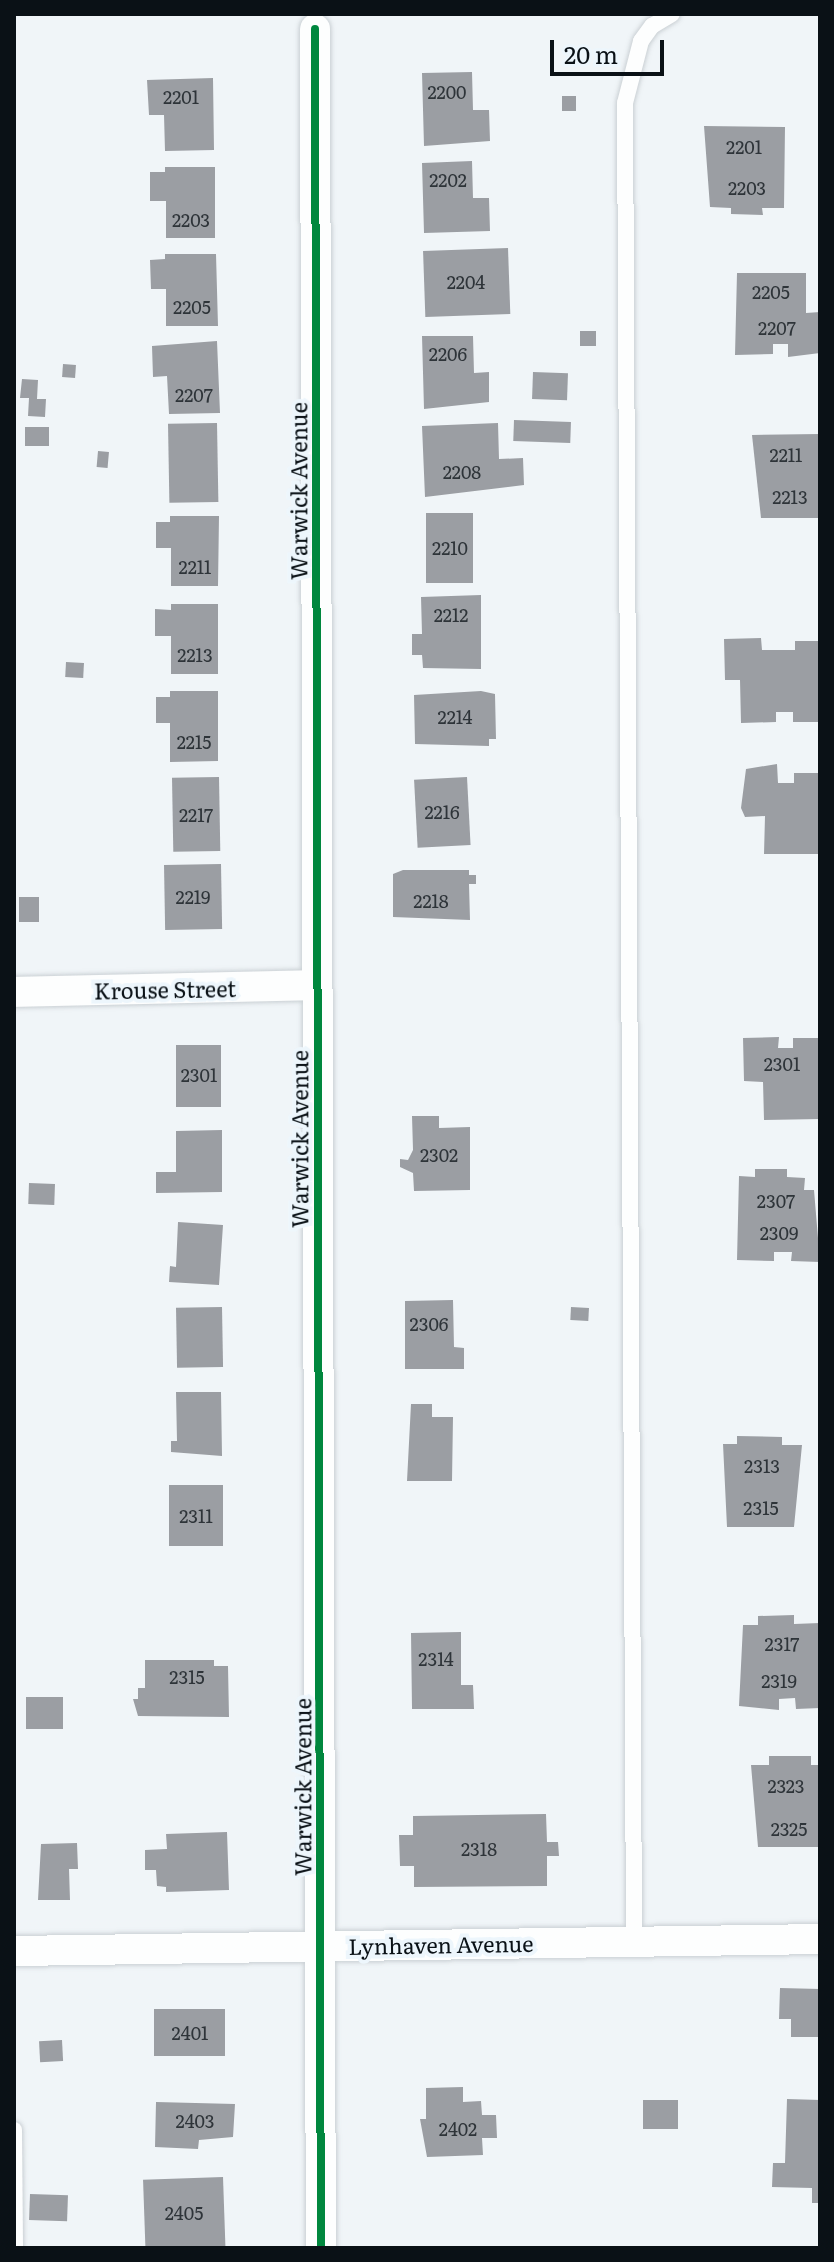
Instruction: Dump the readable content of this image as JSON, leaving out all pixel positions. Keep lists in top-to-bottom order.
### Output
{
  "streets": {
    "street": ["Warwick Avenue", "Krouse Street", "Lynhaven Avenue"]
  },
  "crossings": [
    ["Warwick Avenue", "Krouse Street"],
    ["Warwick Avenue", "Lynhaven Avenue"]
  ],
  "house_numbers": [
    "2200",
    "2201",
    "2201",
    "2202",
    "2203",
    "2203",
    "2204",
    "2205",
    "2205",
    "2207",
    "2206",
    "2207",
    "2211",
    "2208",
    "2213",
    "2210",
    "2211",
    "2212",
    "2213",
    "2214",
    "2215",
    "2216",
    "2217",
    "2219",
    "2218",
    "2301",
    "2301",
    "2302",
    "2307",
    "2309",
    "2306",
    "2313",
    "2315",
    "2311",
    "2317",
    "2314",
    "2315",
    "2319",
    "2323",
    "2325",
    "2318",
    "2401",
    "2403",
    "2402",
    "2405"
  ],
  "scale_bar": "20 m"
}
